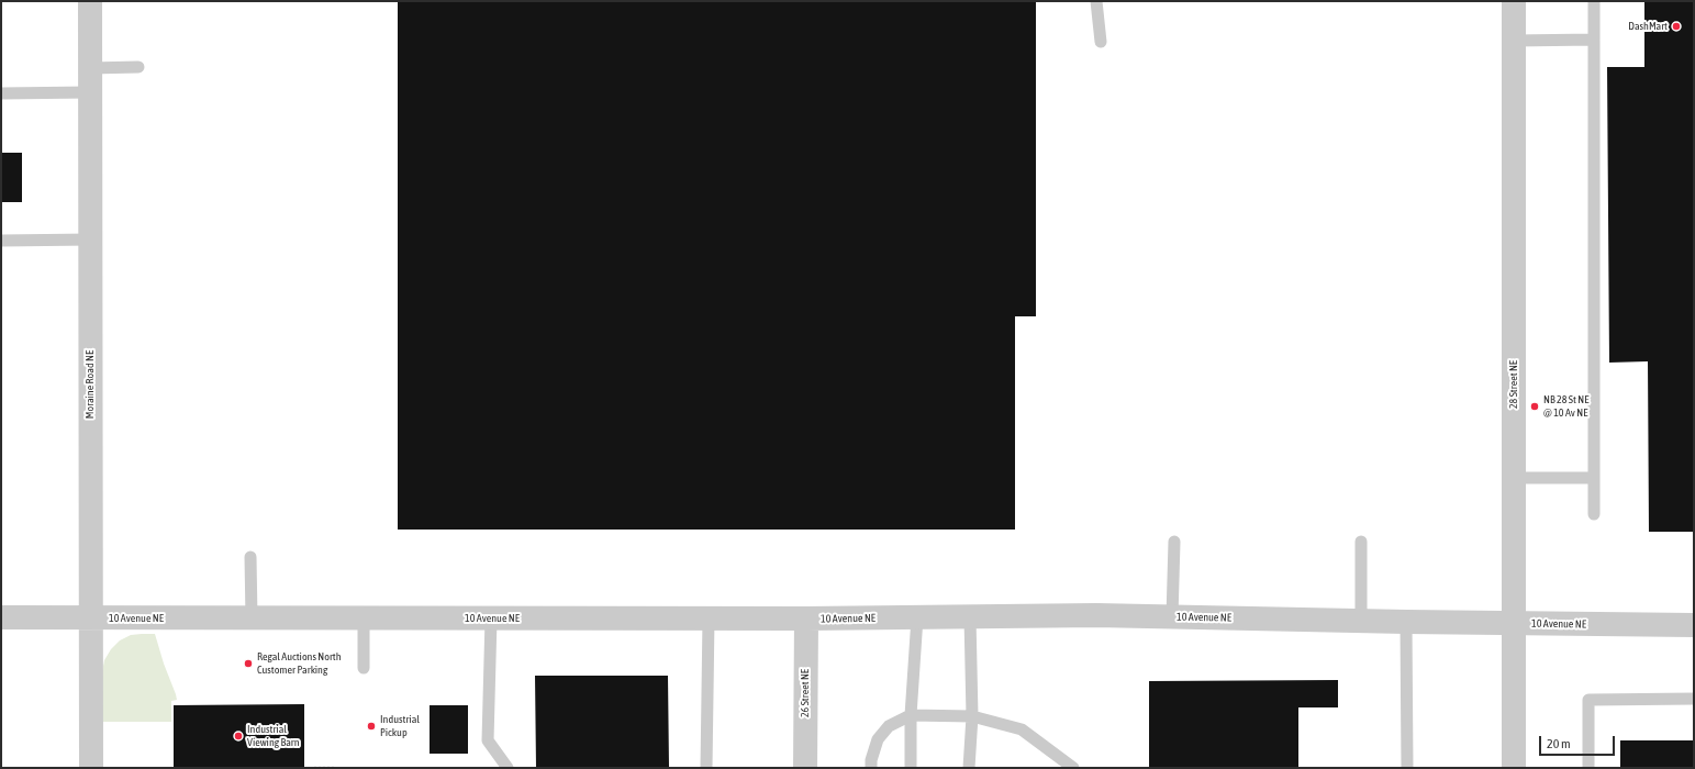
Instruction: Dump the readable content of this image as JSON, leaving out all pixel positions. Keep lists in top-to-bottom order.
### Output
{
  "streets": {
    "street": [
      "Moraine Road NE",
      "28 Street NE",
      "10 Avenue NE",
      "26 Street NE"
    ]
  },
  "crossings": [
    ["Moraine Road NE", "10 Avenue NE"],
    ["28 Street NE", "10 Avenue NE"],
    ["10 Avenue NE", "26 Street NE"]
  ],
  "places": [
    "DashMart",
    "NB 28 St NE @ 10 Av NE",
    "Regal Auctions North Customer Parking",
    "Industrial Pickup",
    "Industrial Viewing Barn"
  ],
  "scale_bar": "20 m"
}
